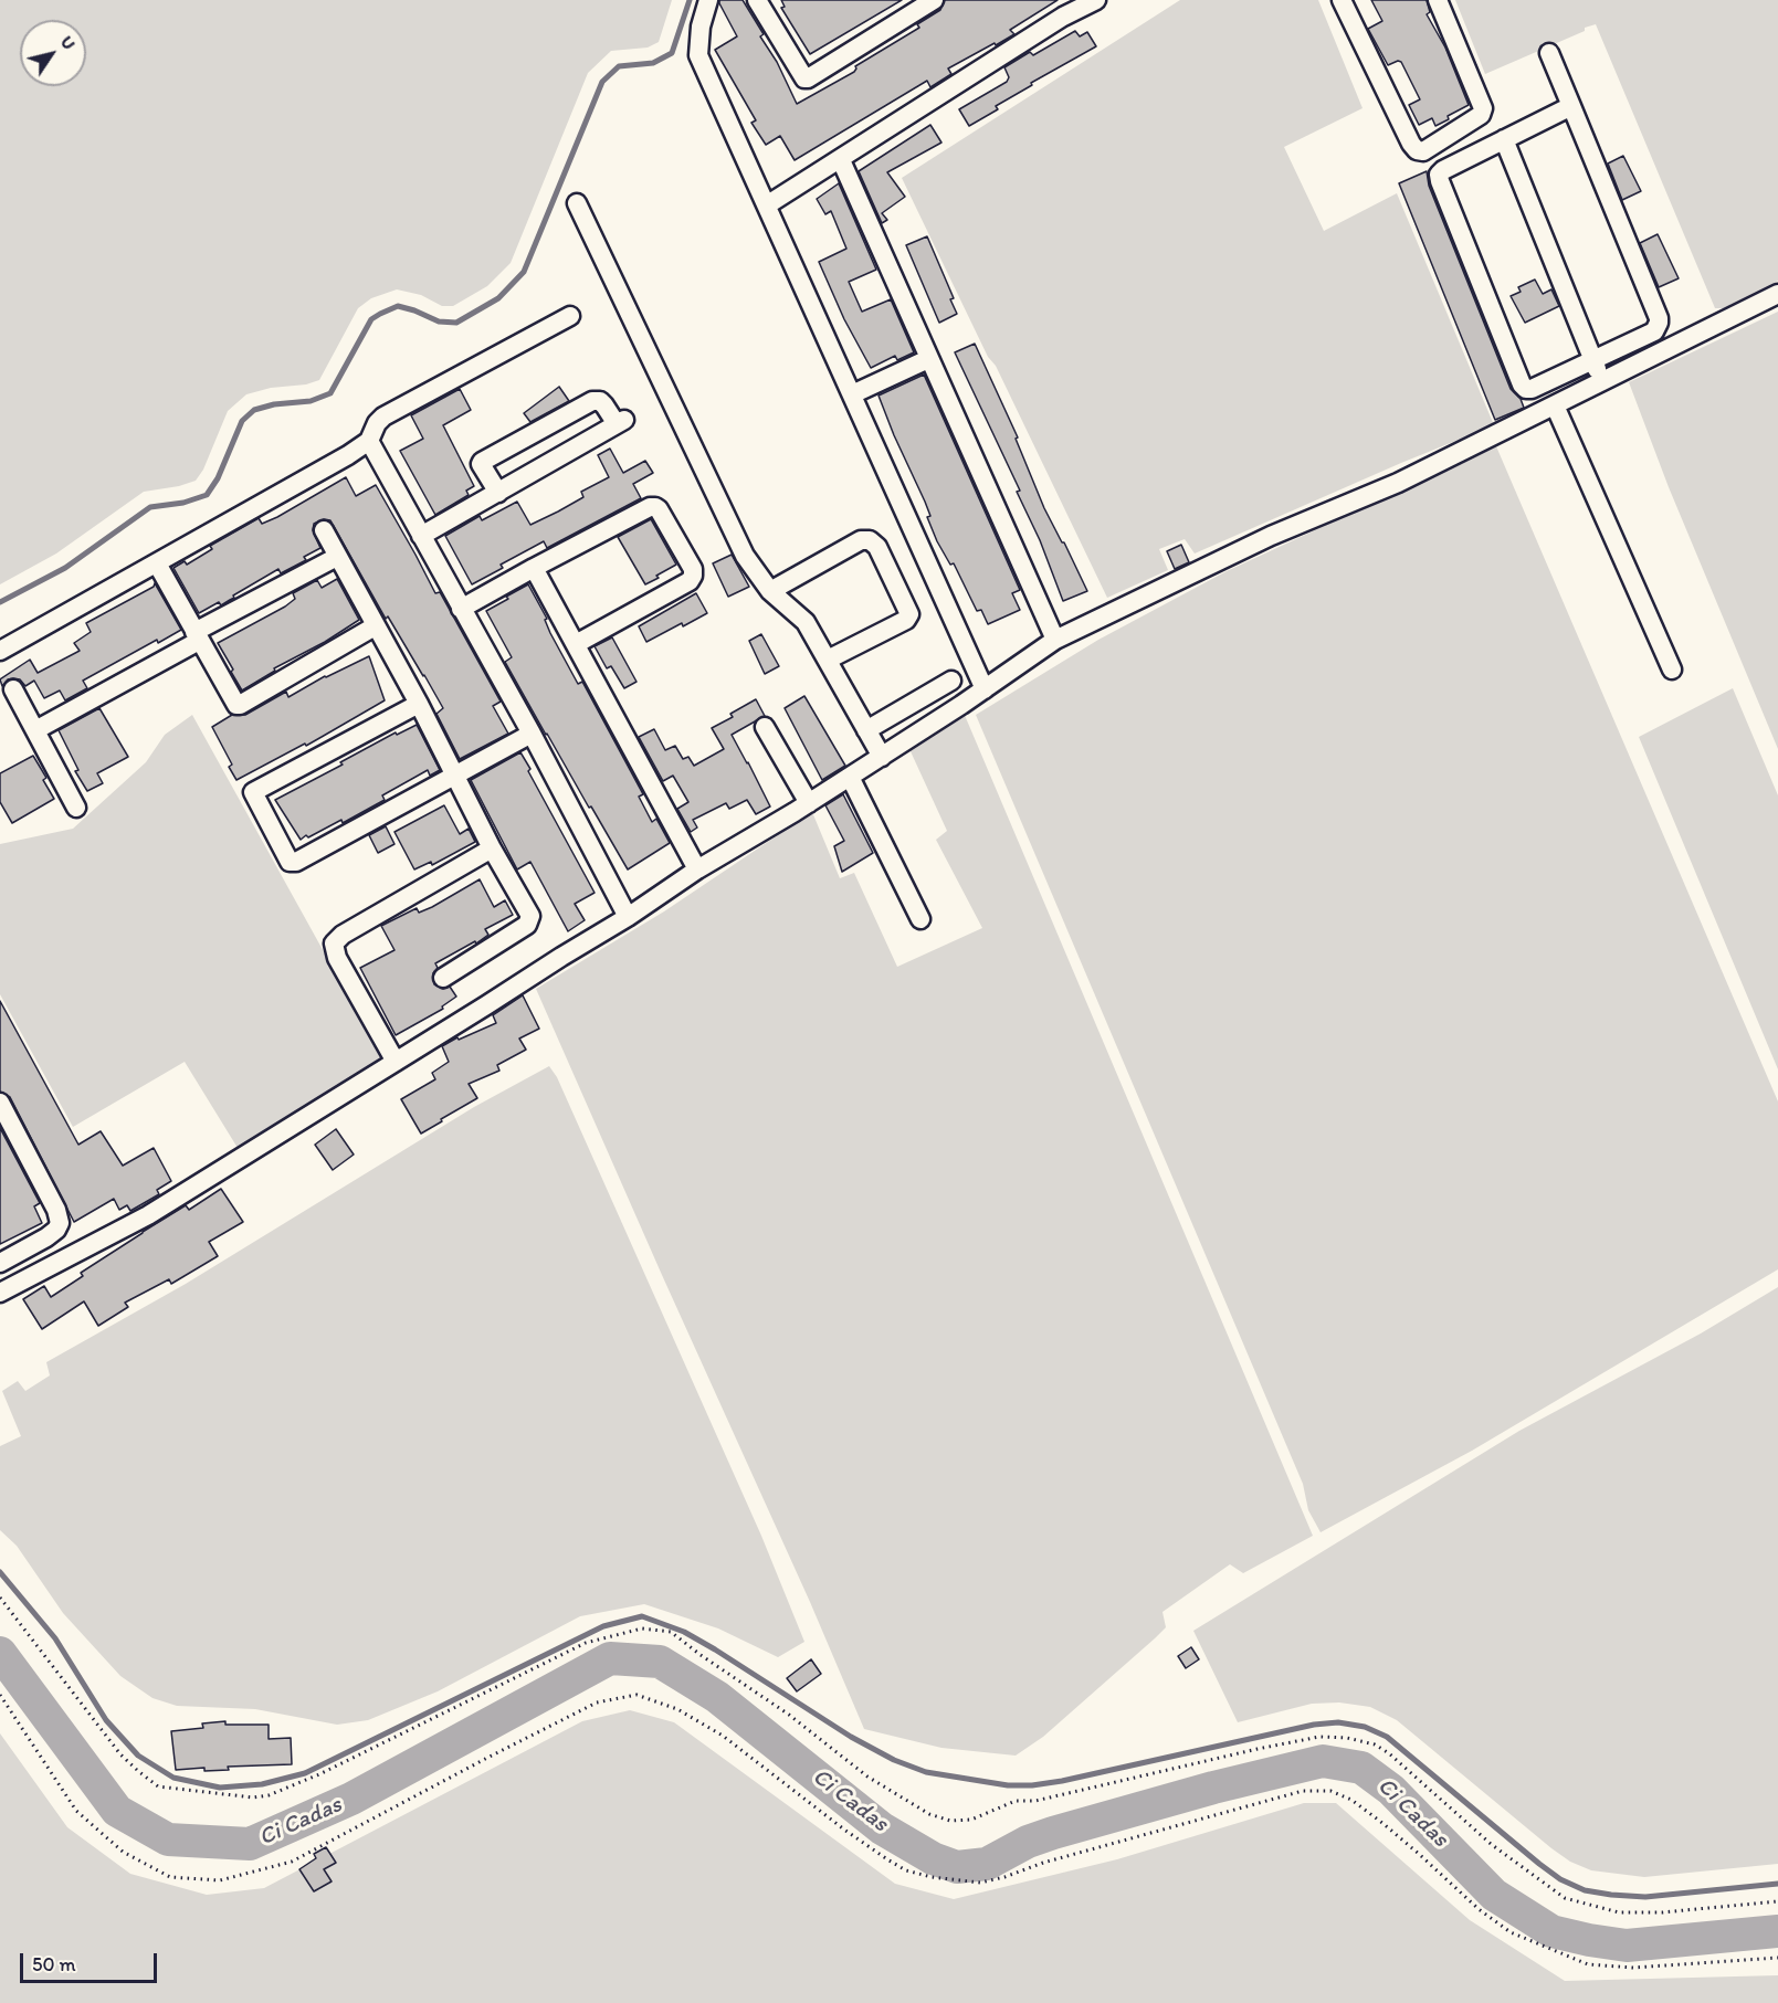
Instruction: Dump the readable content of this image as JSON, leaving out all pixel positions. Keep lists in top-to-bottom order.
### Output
{
  "water": ["Ci Cadas"],
  "scale_bar": "50 m",
  "north": "top right"
}
